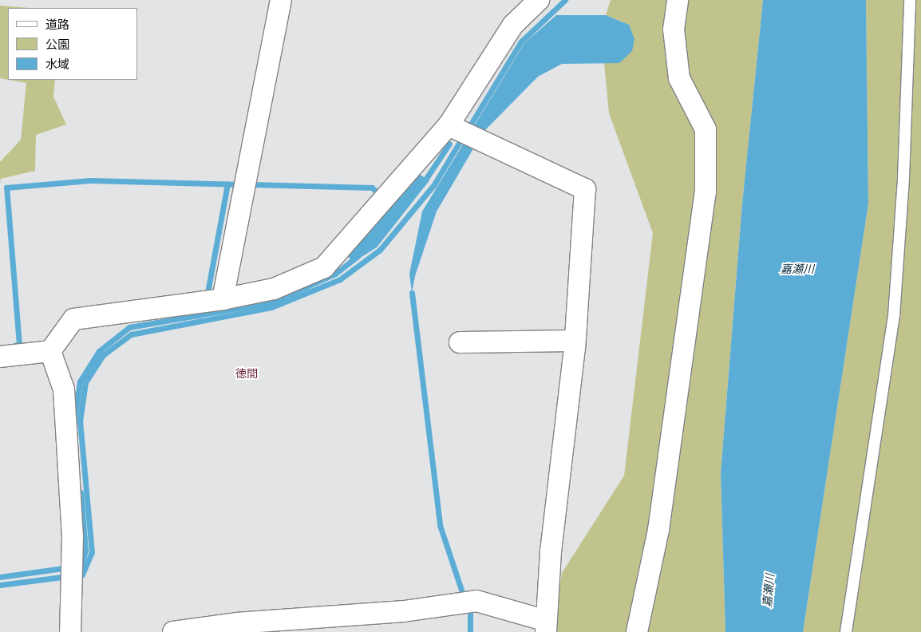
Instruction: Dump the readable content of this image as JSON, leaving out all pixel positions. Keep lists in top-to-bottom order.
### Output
{
  "districts": ["徳間"],
  "water": ["嘉瀬川"],
  "legend": ["道路", "公園", "水域"]
}
